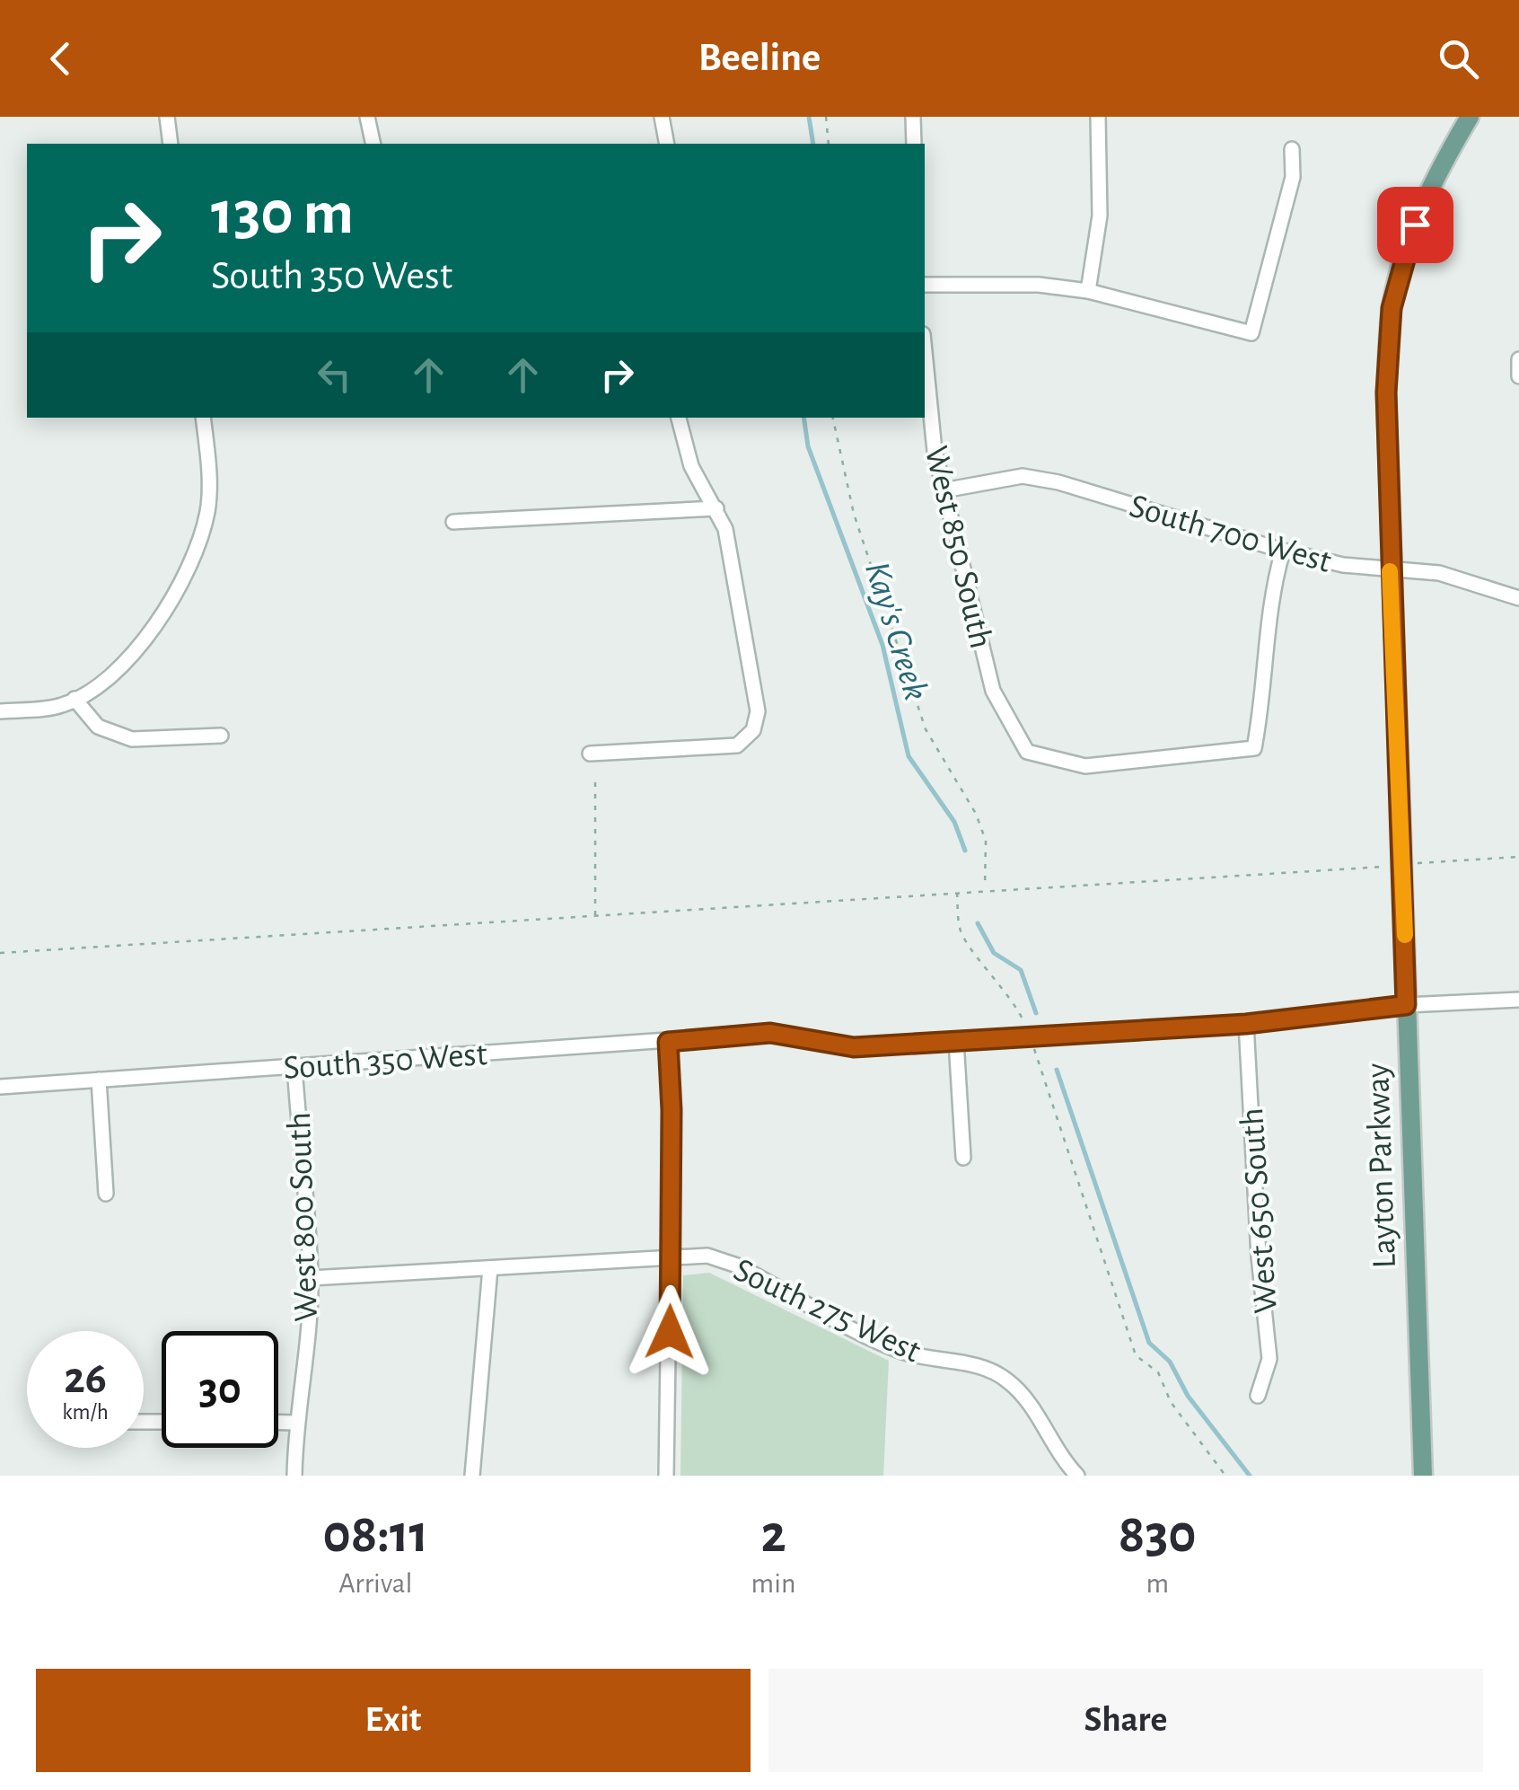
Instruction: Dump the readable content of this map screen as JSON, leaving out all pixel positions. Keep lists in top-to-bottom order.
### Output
{
  "streets": {
    "main road": ["Layton Parkway"],
    "street": [
      "South 700 West",
      "West 850 South",
      "South 350 West",
      "West 650 South",
      "West 800 South",
      "South 275 West"
    ]
  },
  "crossings": [
    ["South 700 West", "West 850 South"],
    ["South 700 West", "Layton Parkway"],
    ["South 350 West", "Layton Parkway"],
    ["South 350 West", "West 650 South"],
    ["South 350 West", "West 800 South"],
    ["West 800 South", "South 275 West"]
  ],
  "water": ["Kay's Creek"],
  "page": {
    "header": "Beeline",
    "turn": ["130 m", "South 350 West"],
    "speed": "26 km/h",
    "limit": "30",
    "eta": [
      "08:11",
      "Arrival",
      "2",
      "min",
      "830",
      "m"
    ],
    "buttons": ["Exit", "Share"]
  }
}
